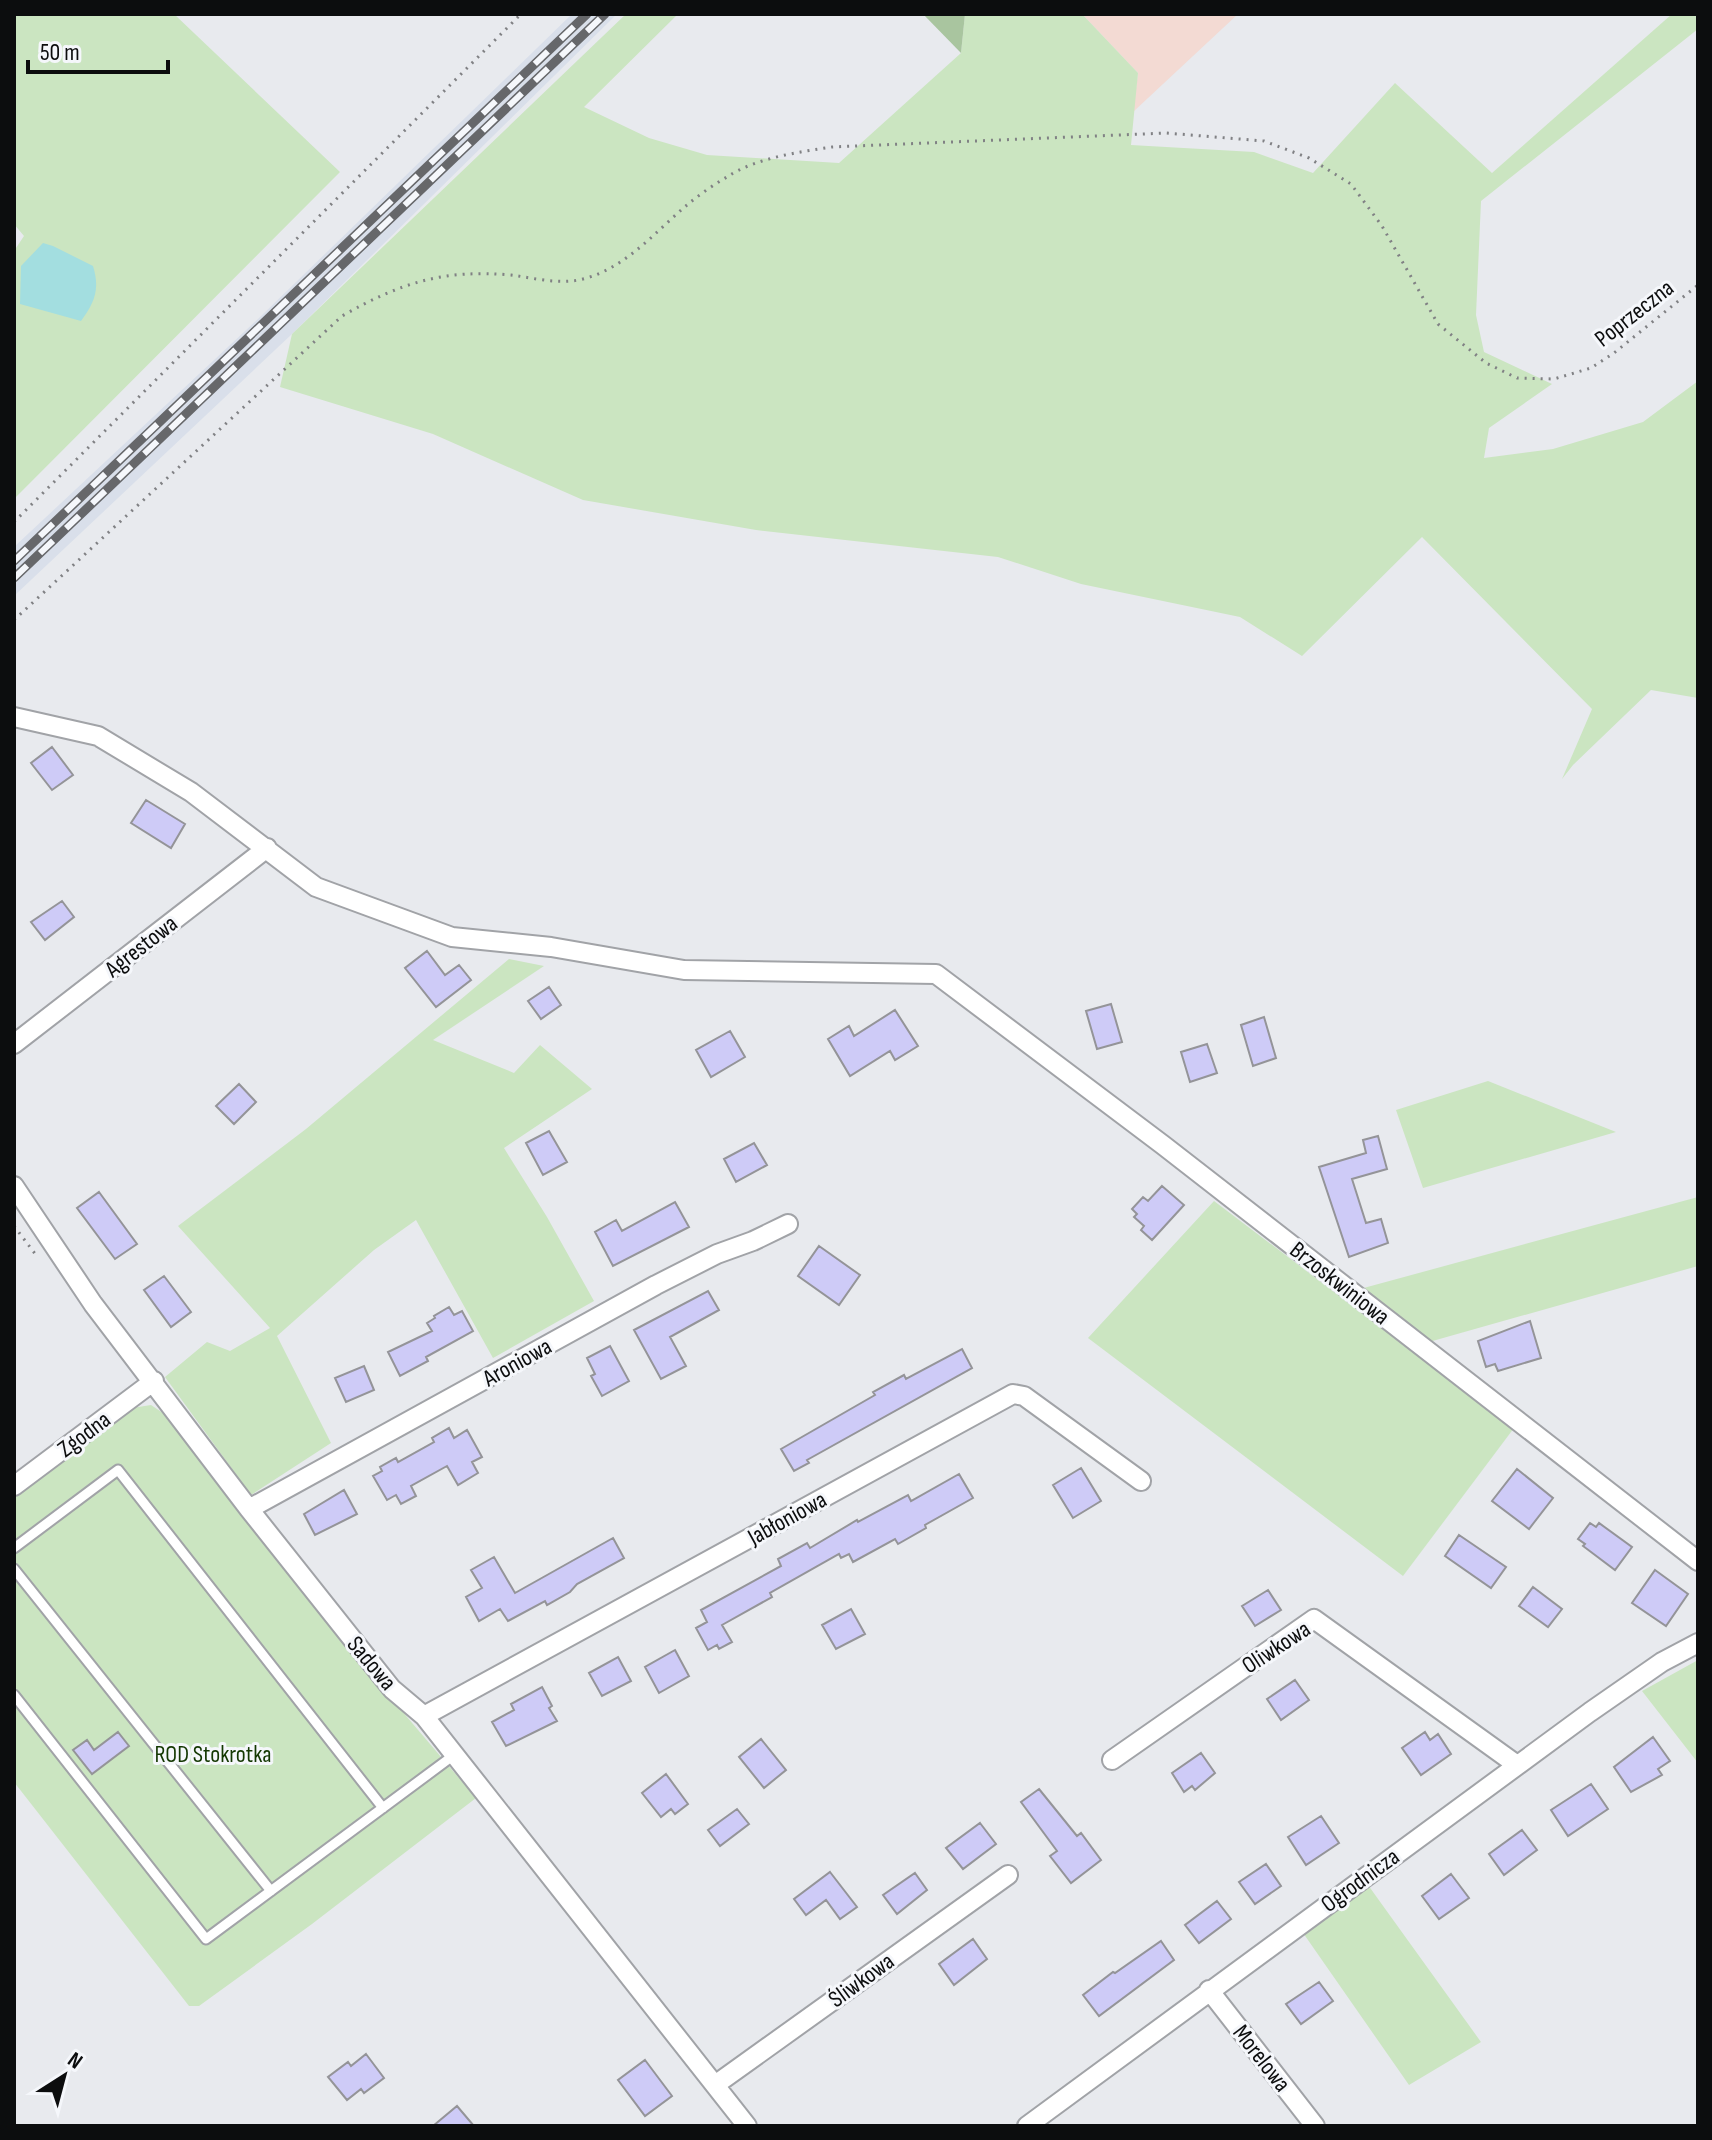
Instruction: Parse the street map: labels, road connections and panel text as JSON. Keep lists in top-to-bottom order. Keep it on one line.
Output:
{"streets":{"street":["Agrestowa","Brzoskwiniowa","Aroniowa","Zgodna","Jabłoniowa","Oliwkowa","Sadowa","Ogrodnicza","Śliwkowa","Morelowa"],"path":["Poprzeczna"]},"crossings":[["Agrestowa","Brzoskwiniowa"],["Aroniowa","Sadowa"],["Zgodna","Sadowa"],["Jabłoniowa","Sadowa"],["Oliwkowa","Ogrodnicza"],["Sadowa","Śliwkowa"],["Ogrodnicza","Morelowa"]],"parks":["ROD Stokrotka"],"scale_bar":"50 m","north":"top right"}
